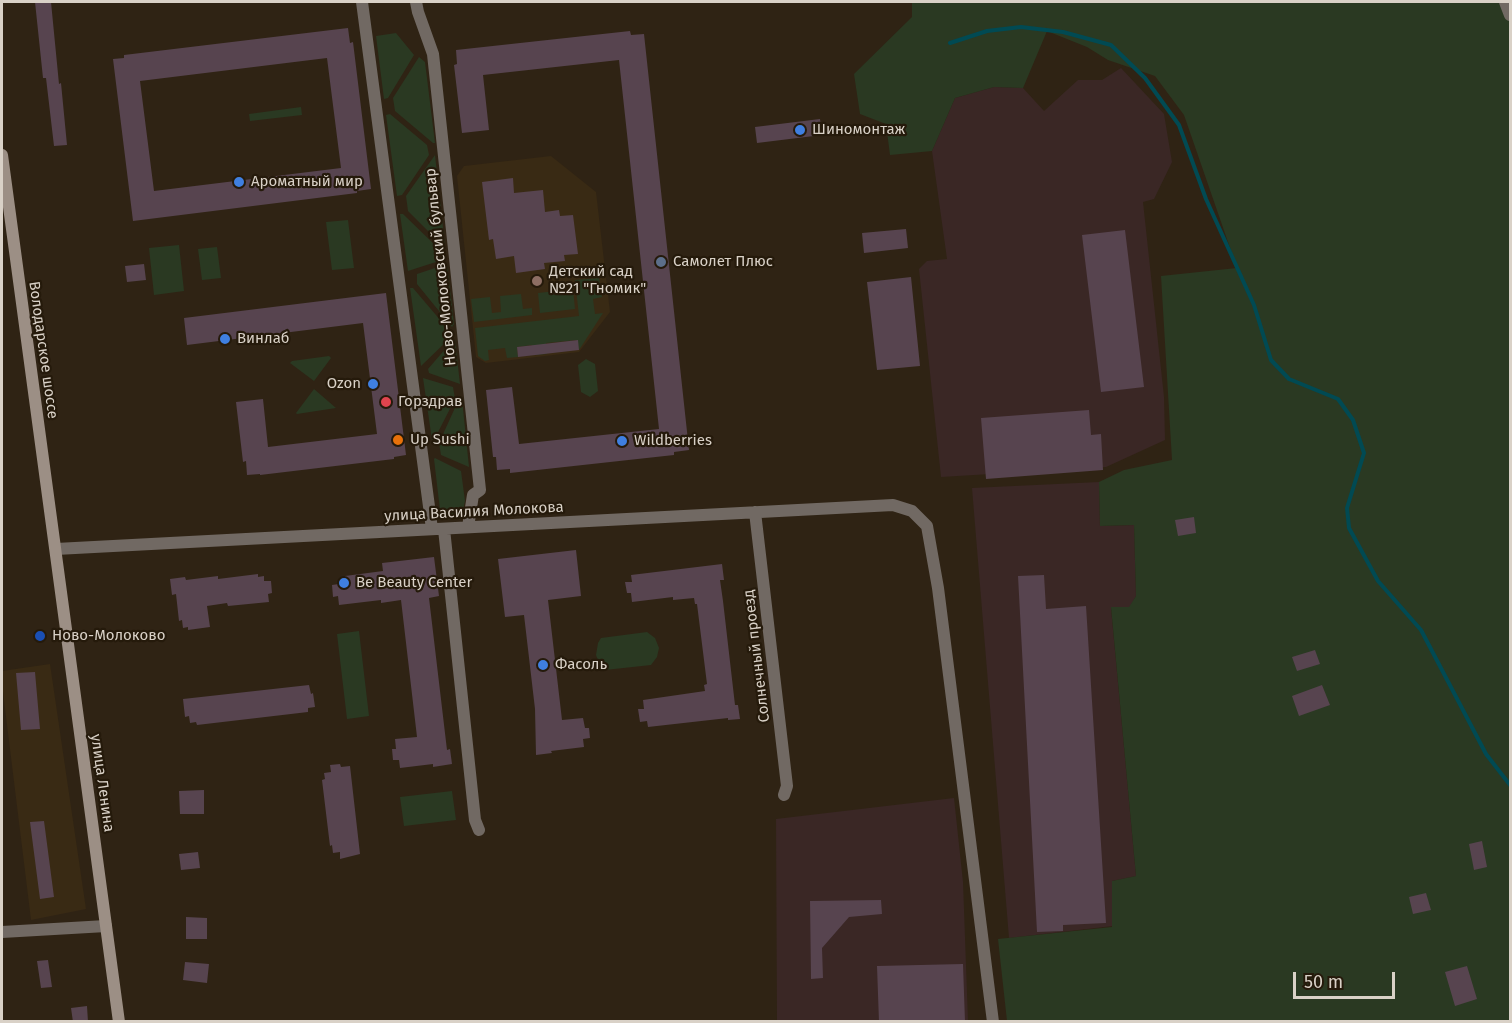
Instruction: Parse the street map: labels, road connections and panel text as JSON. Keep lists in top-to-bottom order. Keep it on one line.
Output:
{"streets":{"main road":["Володарское шоссе","улица Ленина"],"street":["Ново-Молоковский бульвар","улица Василия Молокова","Солнечный проезд"]},"crossings":[["Ново-Молоковский бульвар","улица Василия Молокова"],["Володарское шоссе","улица Василия Молокова"],["Володарское шоссе","улица Ленина"],["улица Василия Молокова","Солнечный проезд"],["улица Василия Молокова","улица Ленина"]],"places":["Шиномонтаж","Ароматный мир","Самолет Плюс","Детский сад №21 \"Гномик\"","Винлаб","Ozon","Горздрав","Up Sushi","Wildberries","Be Beauty Center","Ново-Молоково","Фасоль"],"scale_bar":"50 m"}
